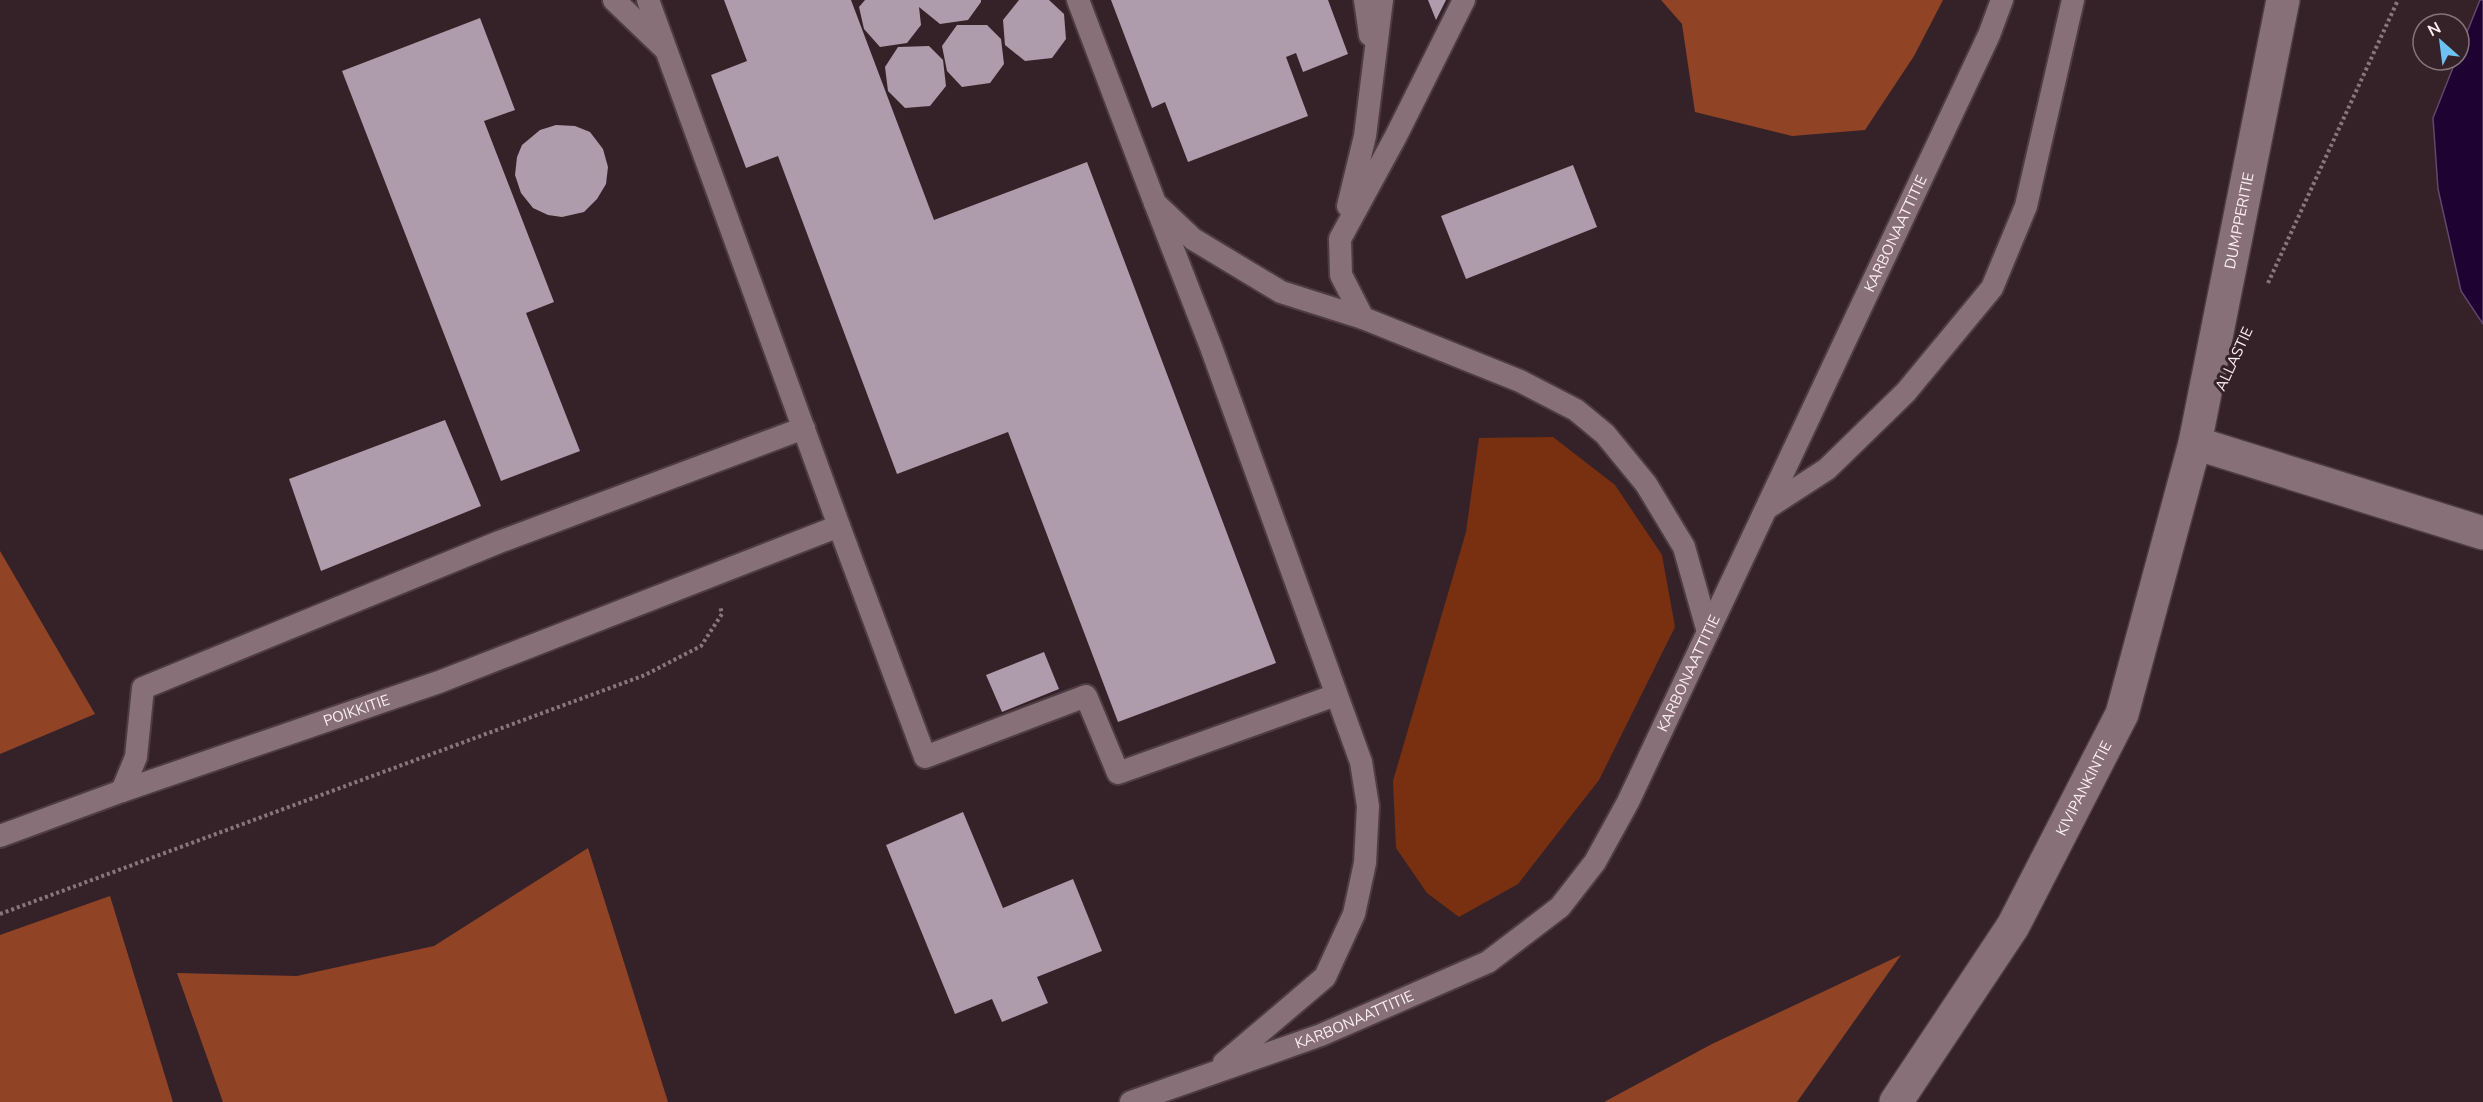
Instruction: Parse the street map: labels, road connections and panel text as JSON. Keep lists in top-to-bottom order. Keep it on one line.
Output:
{"streets":{"street":["DUMPPERITIE","KIVIPANKINTIE"],"lane":["KARBONAATTITIE","POIKKITIE"]},"crossings":[["DUMPPERITIE","KIVIPANKINTIE"]],"north":"top left"}
